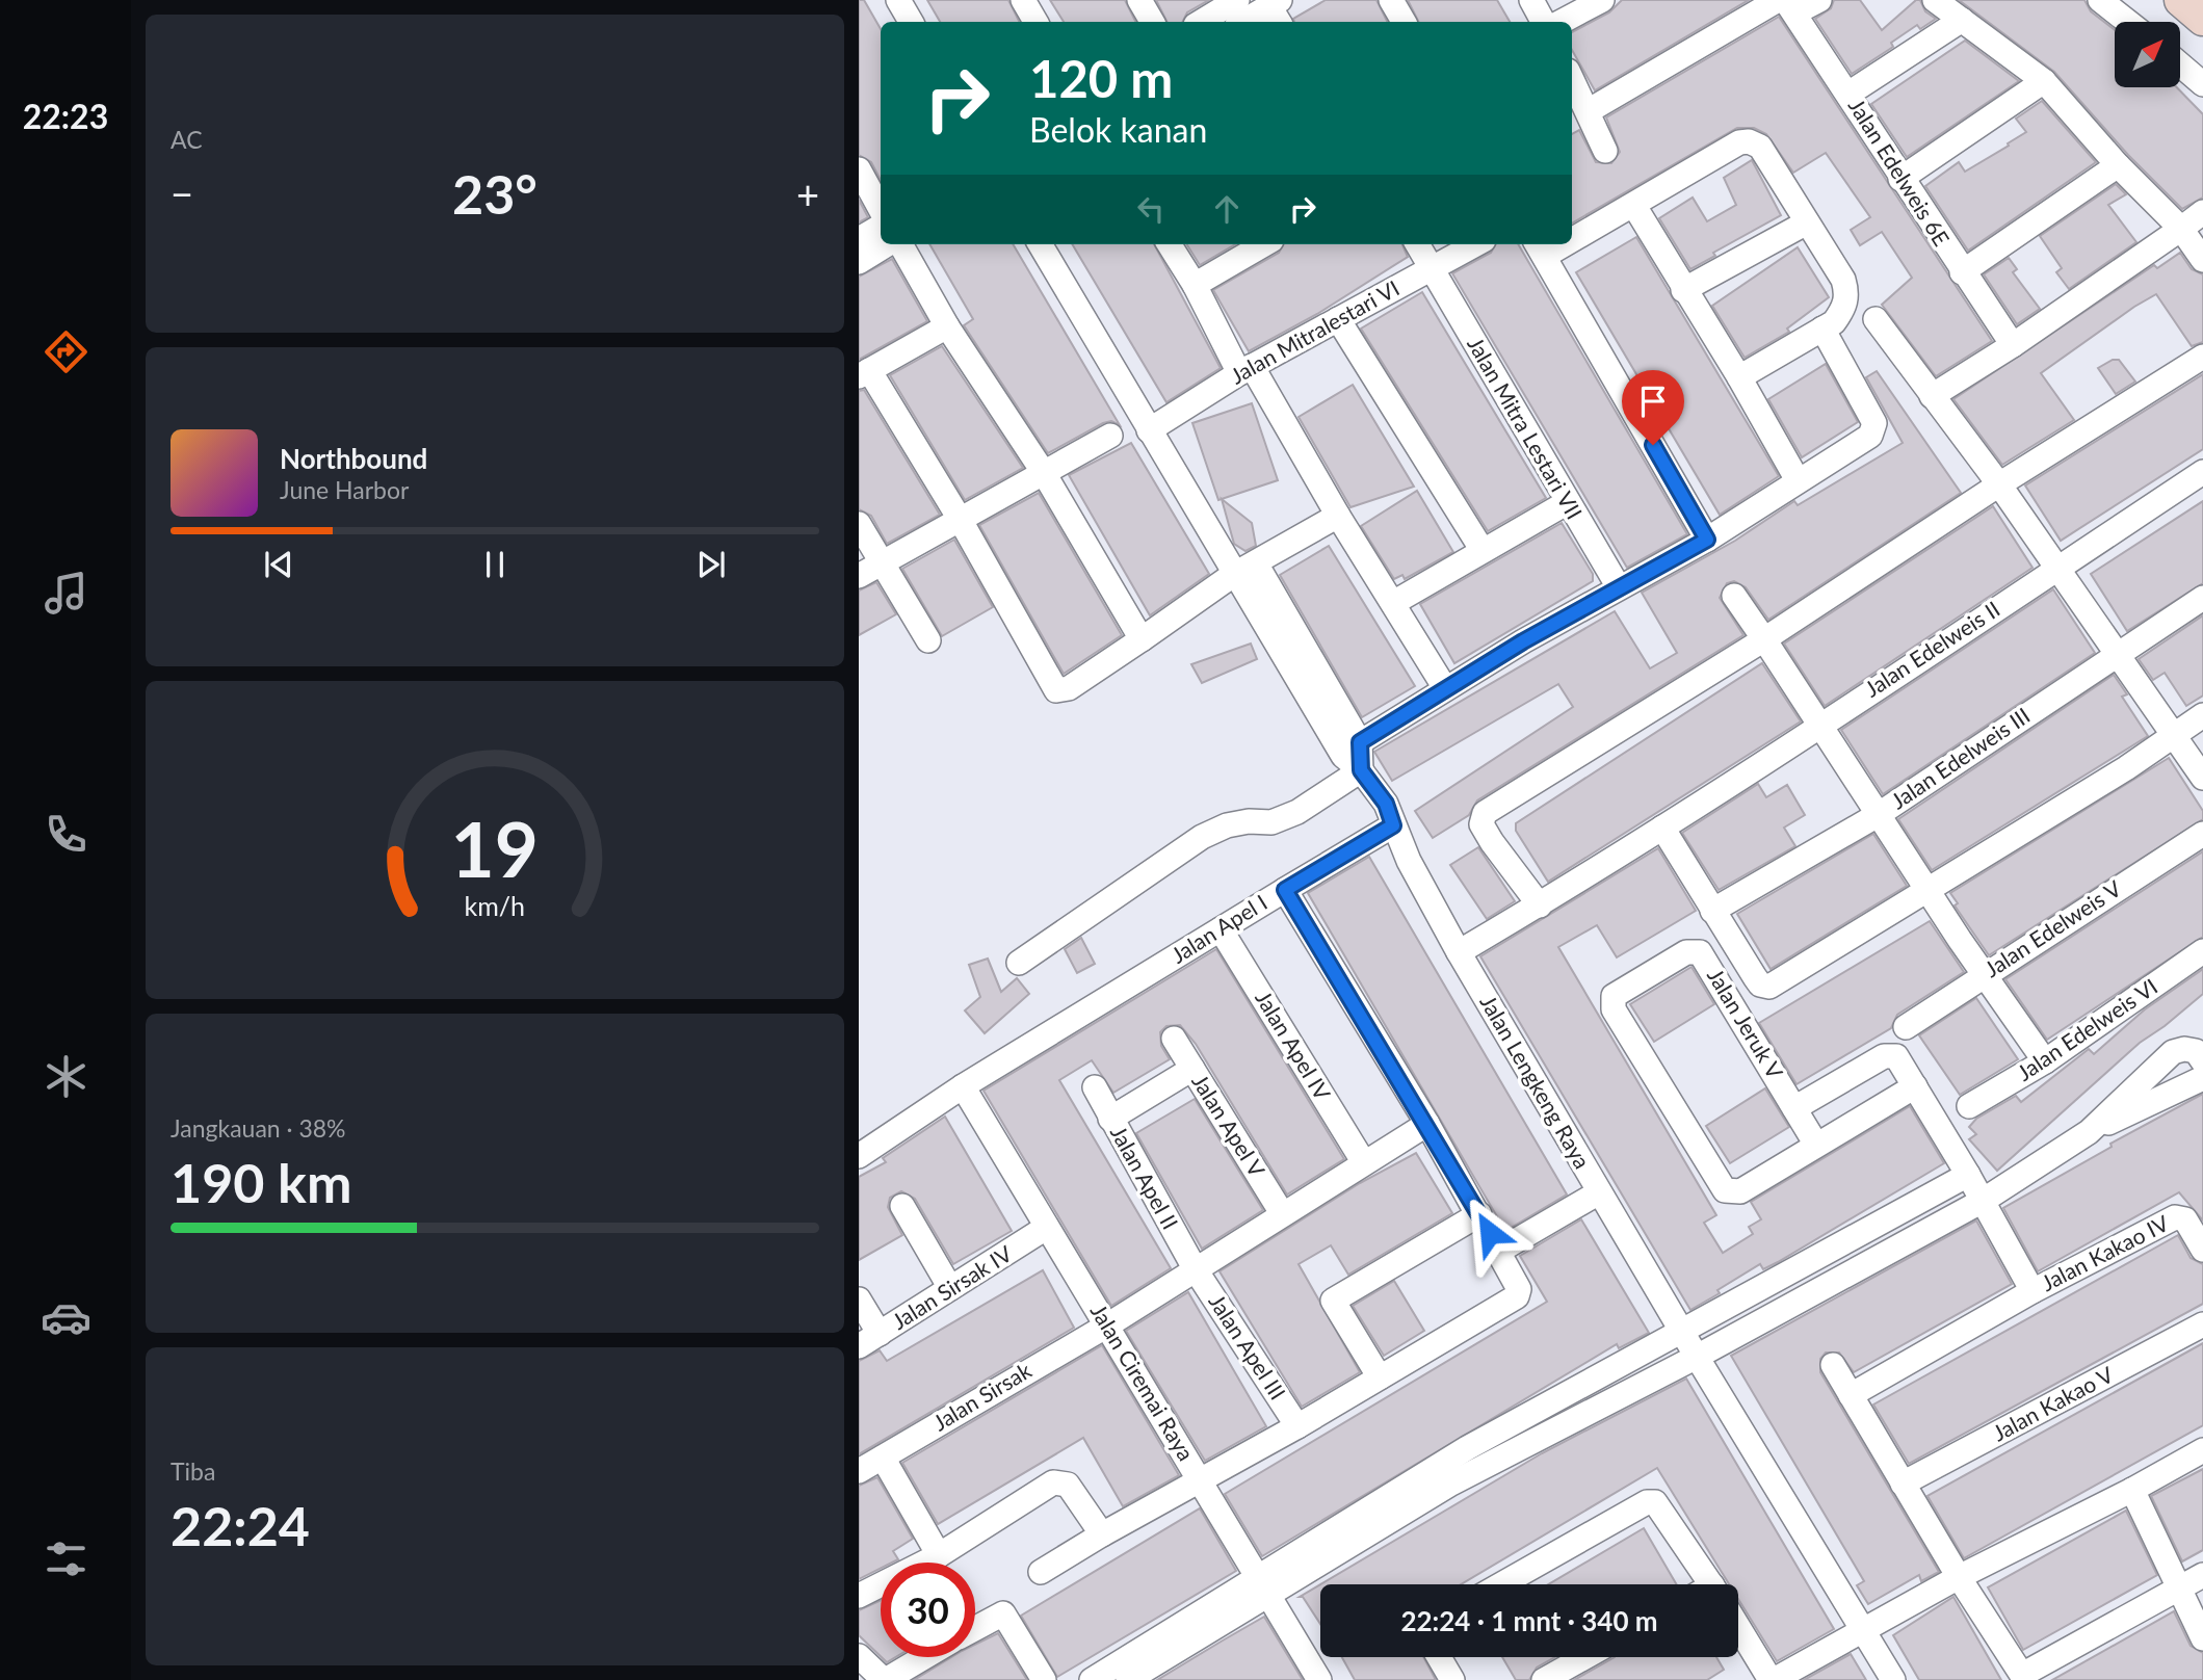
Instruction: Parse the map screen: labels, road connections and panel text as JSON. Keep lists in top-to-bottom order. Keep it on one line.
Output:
{"streets":{"street":["Jalan Edelweis 6E","Jalan Mitralestari VI","Jalan Mitra Lestari VII","Jalan Edelweis II","Jalan Edelweis III","Jalan Apel I","Jalan Edelweis V","Jalan Jeruk V","Jalan Edelweis VI","Jalan Apel IV","Jalan Lengkeng Raya","Jalan Apel V","Jalan Apel II","Jalan Kakao IV","Jalan Sirsak IV","Jalan Apel III","Jalan Ciremai Raya","Jalan Sirsak","Jalan Kakao V"]},"crossings":[["Jalan Mitralestari VI","Jalan Mitra Lestari VII"],["Jalan Edelweis II","Jalan Lengkeng Raya"],["Jalan Apel I","Jalan Apel IV"],["Jalan Apel I","Jalan Apel III"],["Jalan Apel I","Jalan Ciremai Raya"],["Jalan Apel I","Jalan Sirsak"],["Jalan Apel IV","Jalan Sirsak"],["Jalan Apel V","Jalan Sirsak"],["Jalan Apel II","Jalan Apel III"],["Jalan Apel II","Jalan Sirsak"],["Jalan Sirsak IV","Jalan Ciremai Raya"],["Jalan Apel III","Jalan Sirsak"],["Jalan Ciremai Raya","Jalan Sirsak"]],"north":"top right","page":{"tabs":"22:23","tile":["AC",["Jangkauan · 38%","190 km"],["Tiba","22:24"]],"turn":["120 m","Belok kanan"],"heat":["−","23°","+"],"song":["Northbound","June Harbor"],"limit":"30","trip":"22:24 · 1 mnt · 340 m","gauge":["19","km/h"]}}
